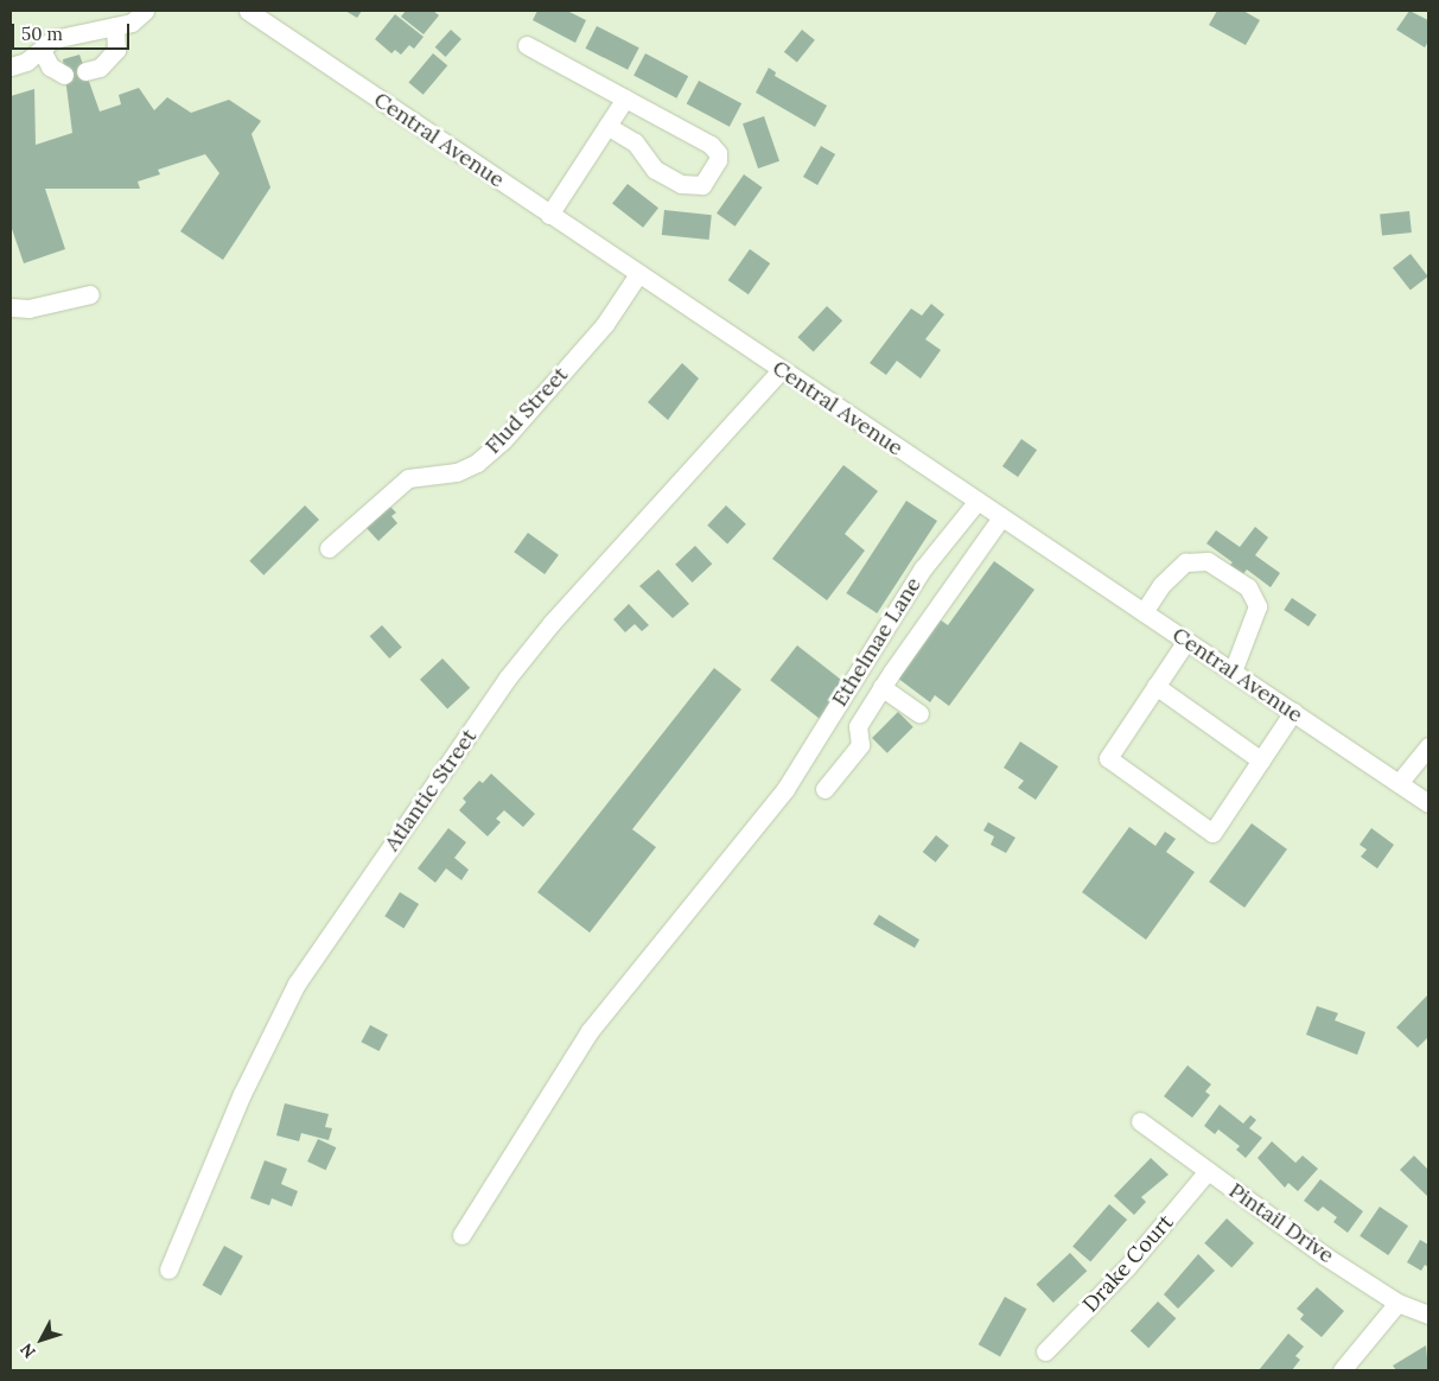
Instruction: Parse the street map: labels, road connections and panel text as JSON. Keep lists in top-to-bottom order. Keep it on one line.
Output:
{"streets":{"street":["Central Avenue","Flud Street","Ethelmae Lane","Atlantic Street","Pintail Drive","Drake Court"]},"crossings":[["Central Avenue","Flud Street"],["Central Avenue","Ethelmae Lane"],["Central Avenue","Atlantic Street"],["Pintail Drive","Drake Court"]],"scale_bar":"50 m","north":"bottom left"}
